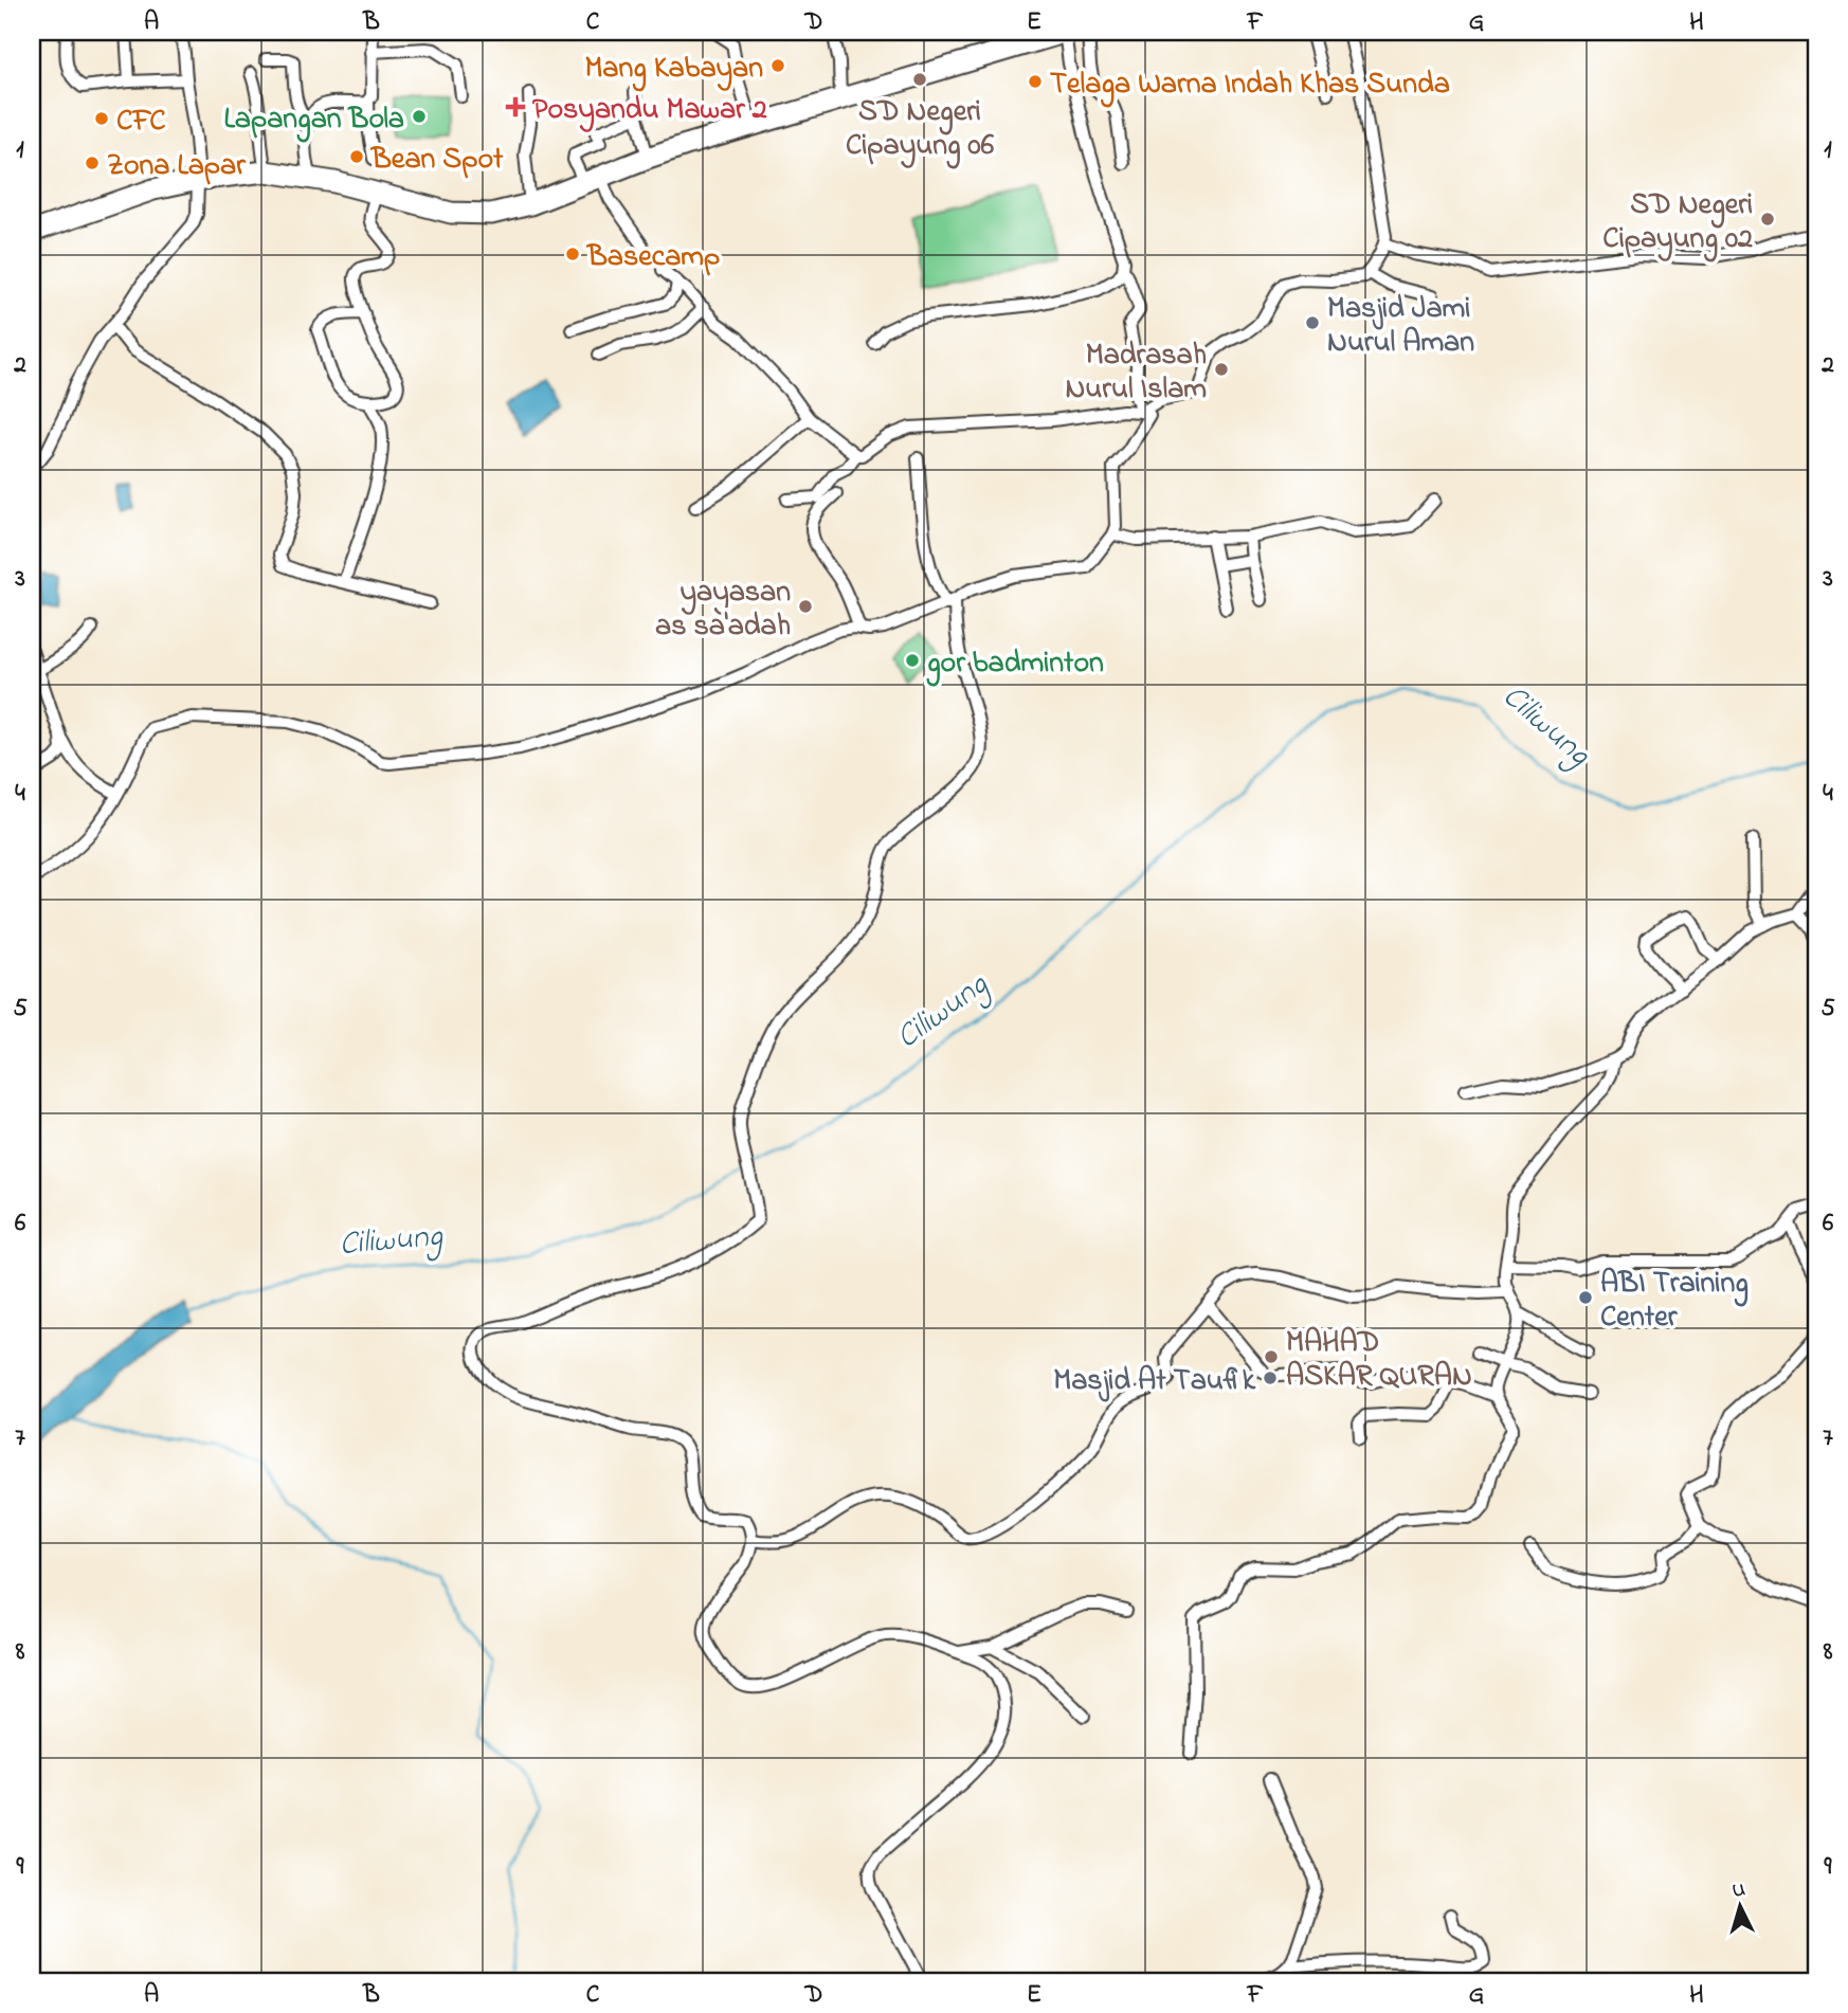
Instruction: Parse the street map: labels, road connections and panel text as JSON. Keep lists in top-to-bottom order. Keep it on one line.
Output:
{"water":["Ciliwung"],"places":{"other":["Mang Kabayan","SD Negeri Cipayung 06","Telaga Warna Indah Khas Sunda","Lapangan Bola","CFC","Bean Spot","Zona Lapar","SD Negeri Cipayung 02","Basecamp","Masjid Jami Nurul Aman","Madrasah Nurul Islam","yayasan as sa'adah","gor badminton","ABI Training Center","MAHAD ASKAR QURAN","Masjid At Taufik"],"health":["Posyandu Mawar 2"]},"north":"top","grid":{"columns":["A","B","C","D","E","F","G","H"],"rows":["1","2","3","4","5","6","7","8","9"]}}
